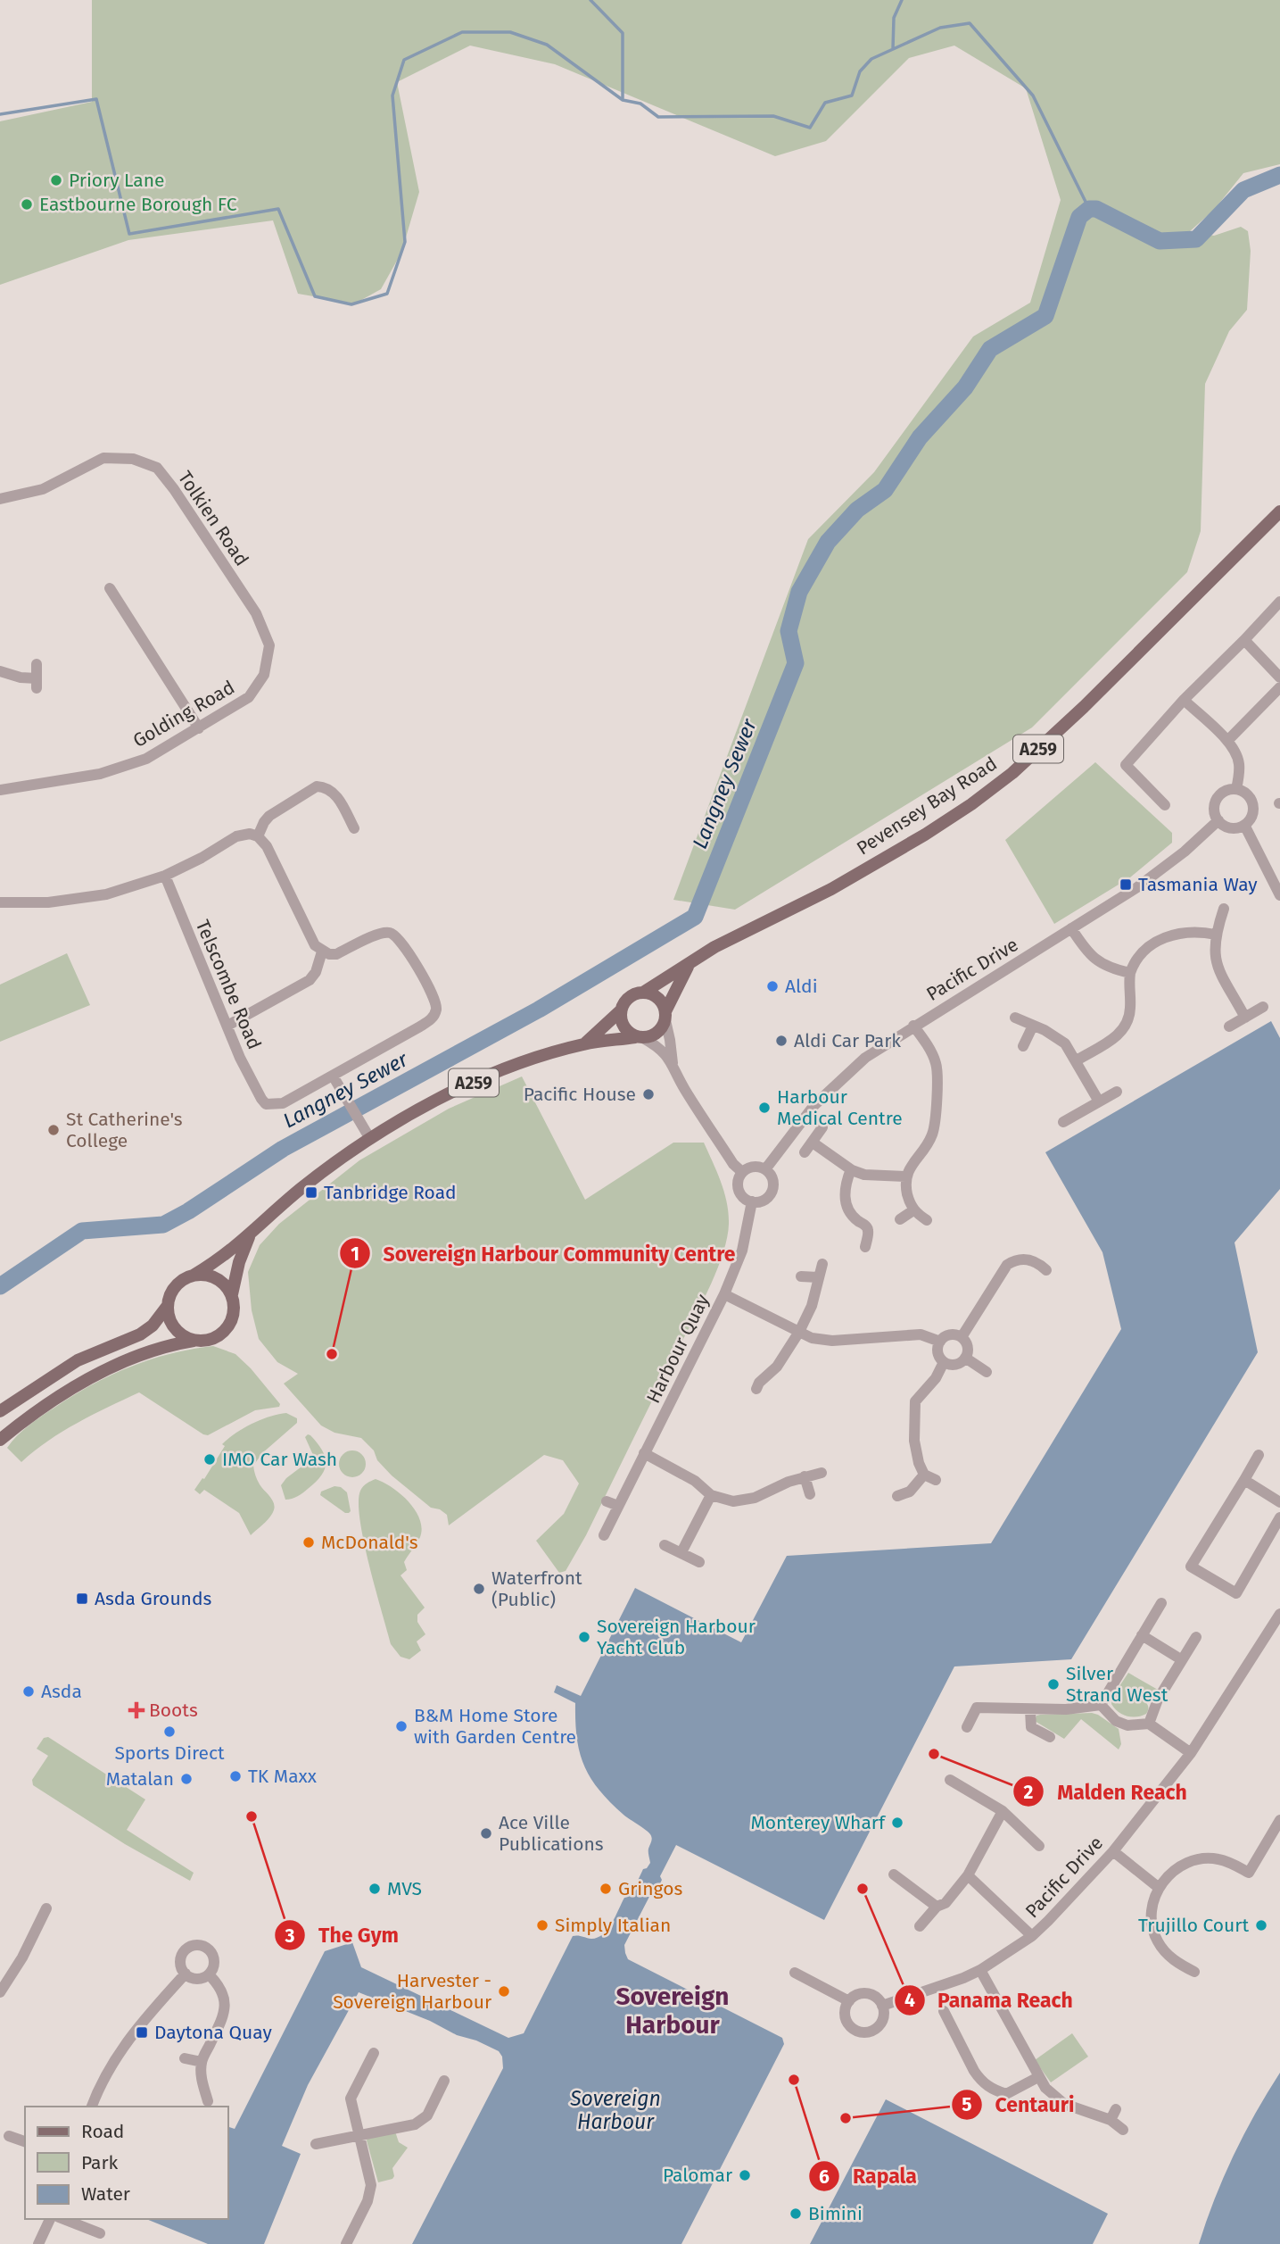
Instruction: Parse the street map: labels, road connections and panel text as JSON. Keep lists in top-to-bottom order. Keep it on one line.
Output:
{"streets":{"main road":["A259","Pevensey Bay Road"],"street":["Tolkien Road","Golding Road","Pacific Drive","Telscombe Road","Harbour Quay"]},"crossings":[["Tolkien Road","Golding Road"],["A259","Pevensey Bay Road"],["Pacific Drive","Harbour Quay"]],"districts":["Sovereign Harbour"],"water":["Langney Sewer","Sovereign Harbour"],"places":{"other":["Priory Lane","Eastbourne Borough FC","Aldi","Aldi Car Park","Pacific House","Harbour Medical Centre","St Catherine's College","Sovereign Harbour Community Centre","IMO Car Wash","McDonald's","Waterfront (Public)","Sovereign Harbour Yacht Club","Silver Strand West","Asda","B&M Home Store with Garden Centre","Sports Direct","Malden Reach","TK Maxx","Matalan","The Gym","Monterey Wharf","Ace Ville Publications","MVS","Gringos","Panama Reach","Simply Italian","Trujillo Court","Harvester - Sovereign Harbour","Rapala","Centauri","Palomar","Bimini"],"transit":["Tasmania Way","Tanbridge Road","Asda Grounds","Daytona Quay"],"health":["Boots"]},"legend":["Road","Park","Water"]}
